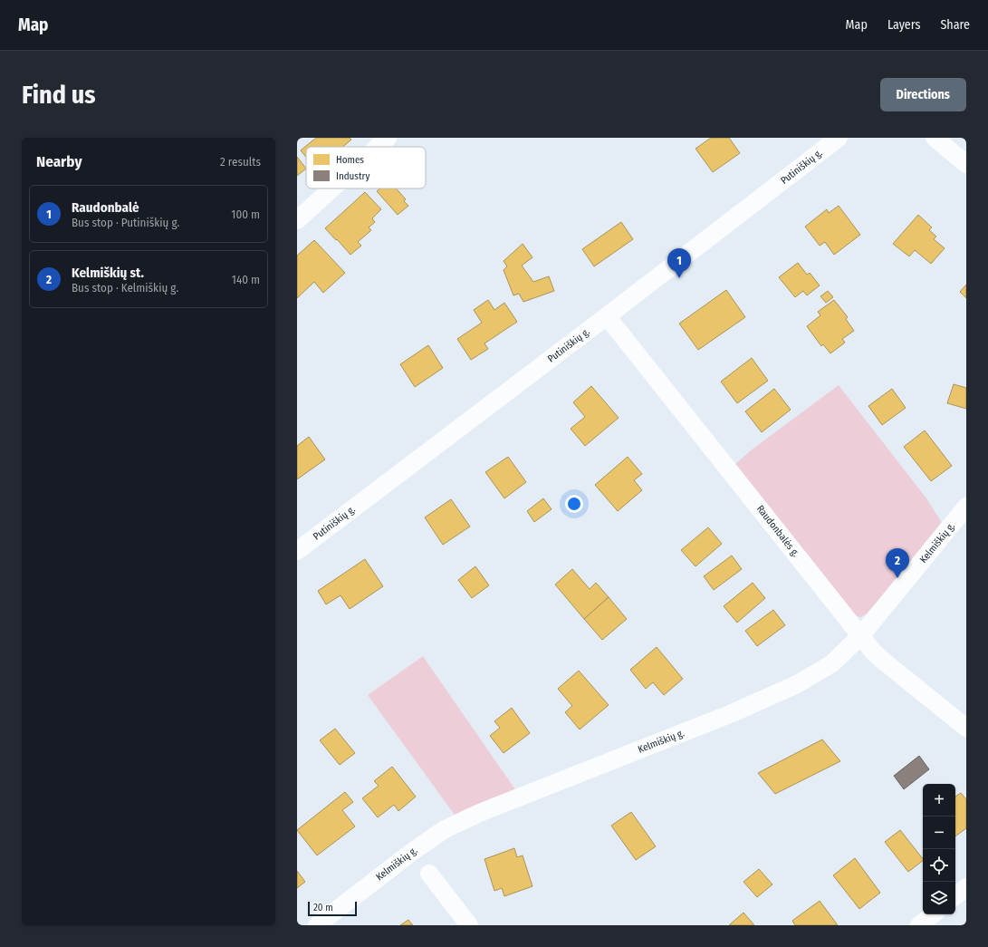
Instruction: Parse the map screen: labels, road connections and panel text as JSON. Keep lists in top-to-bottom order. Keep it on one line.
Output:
{"streets":{"street":["Putiniškių g.","Raudonbalės g.","Kelmiškių g."]},"crossings":[["Putiniškių g.","Raudonbalės g."],["Raudonbalės g.","Kelmiškių g."]],"legend":["Homes","Industry"],"scale_bar":"20 m","page":{"header":"Map","nav":["Map","Layers","Share"],"buttons":"Directions","title":"Find us","heading":["Nearby","2 results"],"list":[{"mark":"1","name":"Raudonbalė","note":"Bus stop · Putiniškių g.","value":"100 m"},{"mark":"2","name":"Kelmiškių st.","note":"Bus stop · Kelmiškių g.","value":"140 m"}],"pins":["1","2"],"map_buttons":["+","−"],"scale":"20 m"}}
